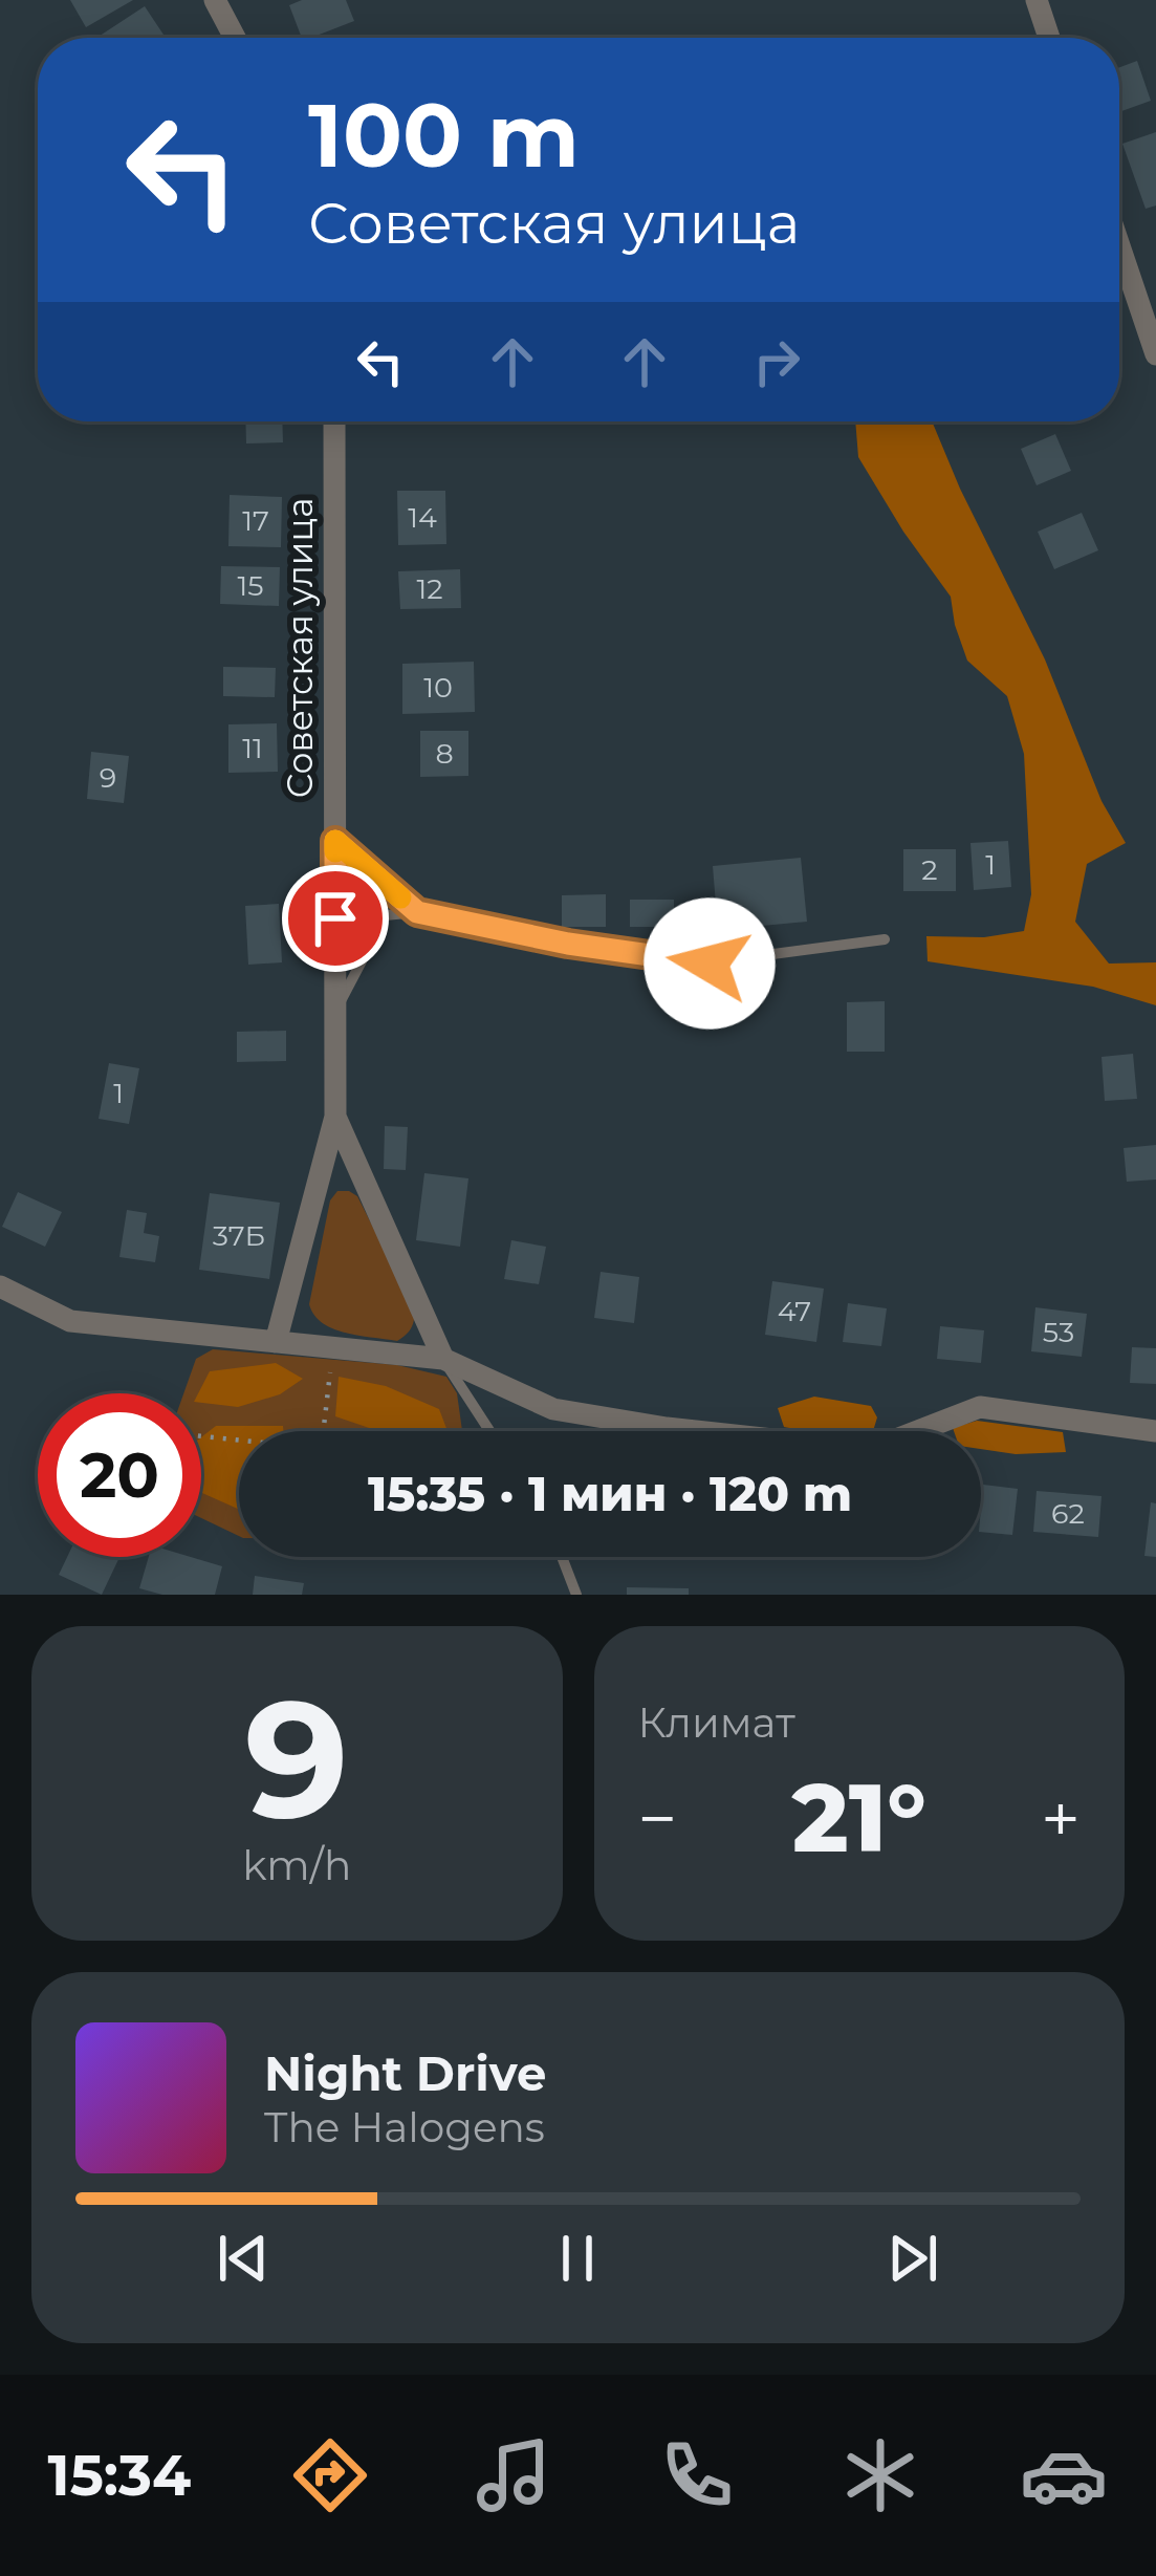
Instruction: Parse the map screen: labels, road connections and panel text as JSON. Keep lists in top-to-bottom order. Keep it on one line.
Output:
{"streets":{"street":["Советская улица"]},"house_numbers":["14","17","15","12","10","11","8","9","1","2","1","37Б","47","53","62"],"page":{"turn":["100 m","Советская улица"],"limit":"20","trip":"15:35 · 1 мин · 120 m","tile":[["9","km/h"],"Климат"],"heat":["−","21°","+"],"song":["Night Drive","The Halogens"],"tabs":"15:34"}}
